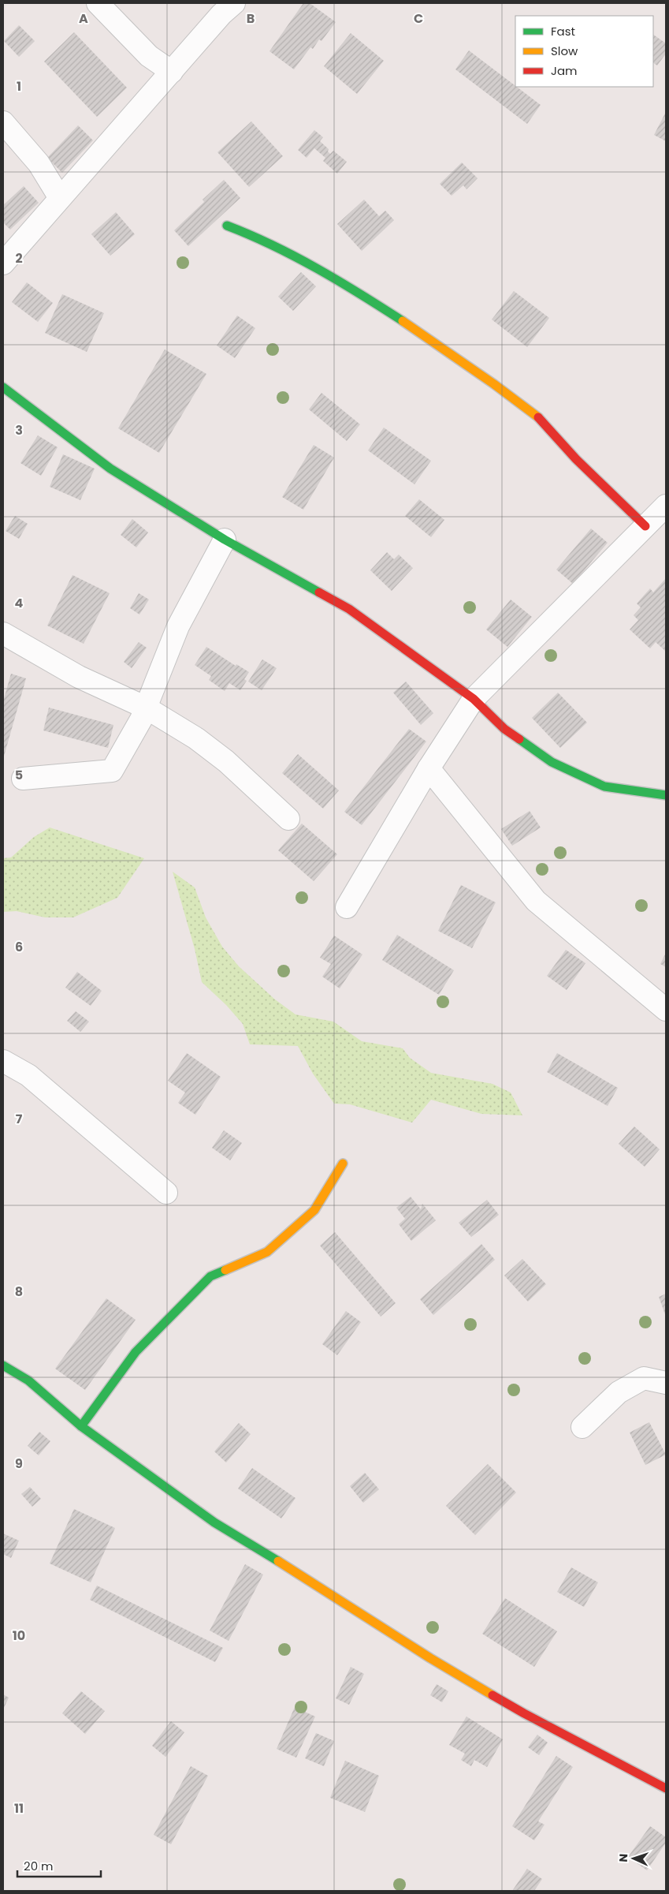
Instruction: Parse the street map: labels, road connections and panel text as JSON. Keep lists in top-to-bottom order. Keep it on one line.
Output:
{"legend":["Fast","Slow","Jam"],"scale_bar":"20 m","north":"left","grid":{"columns":["A","B","C"],"rows":["1","2","3","4","5","6","7","8","9","10","11"]}}
